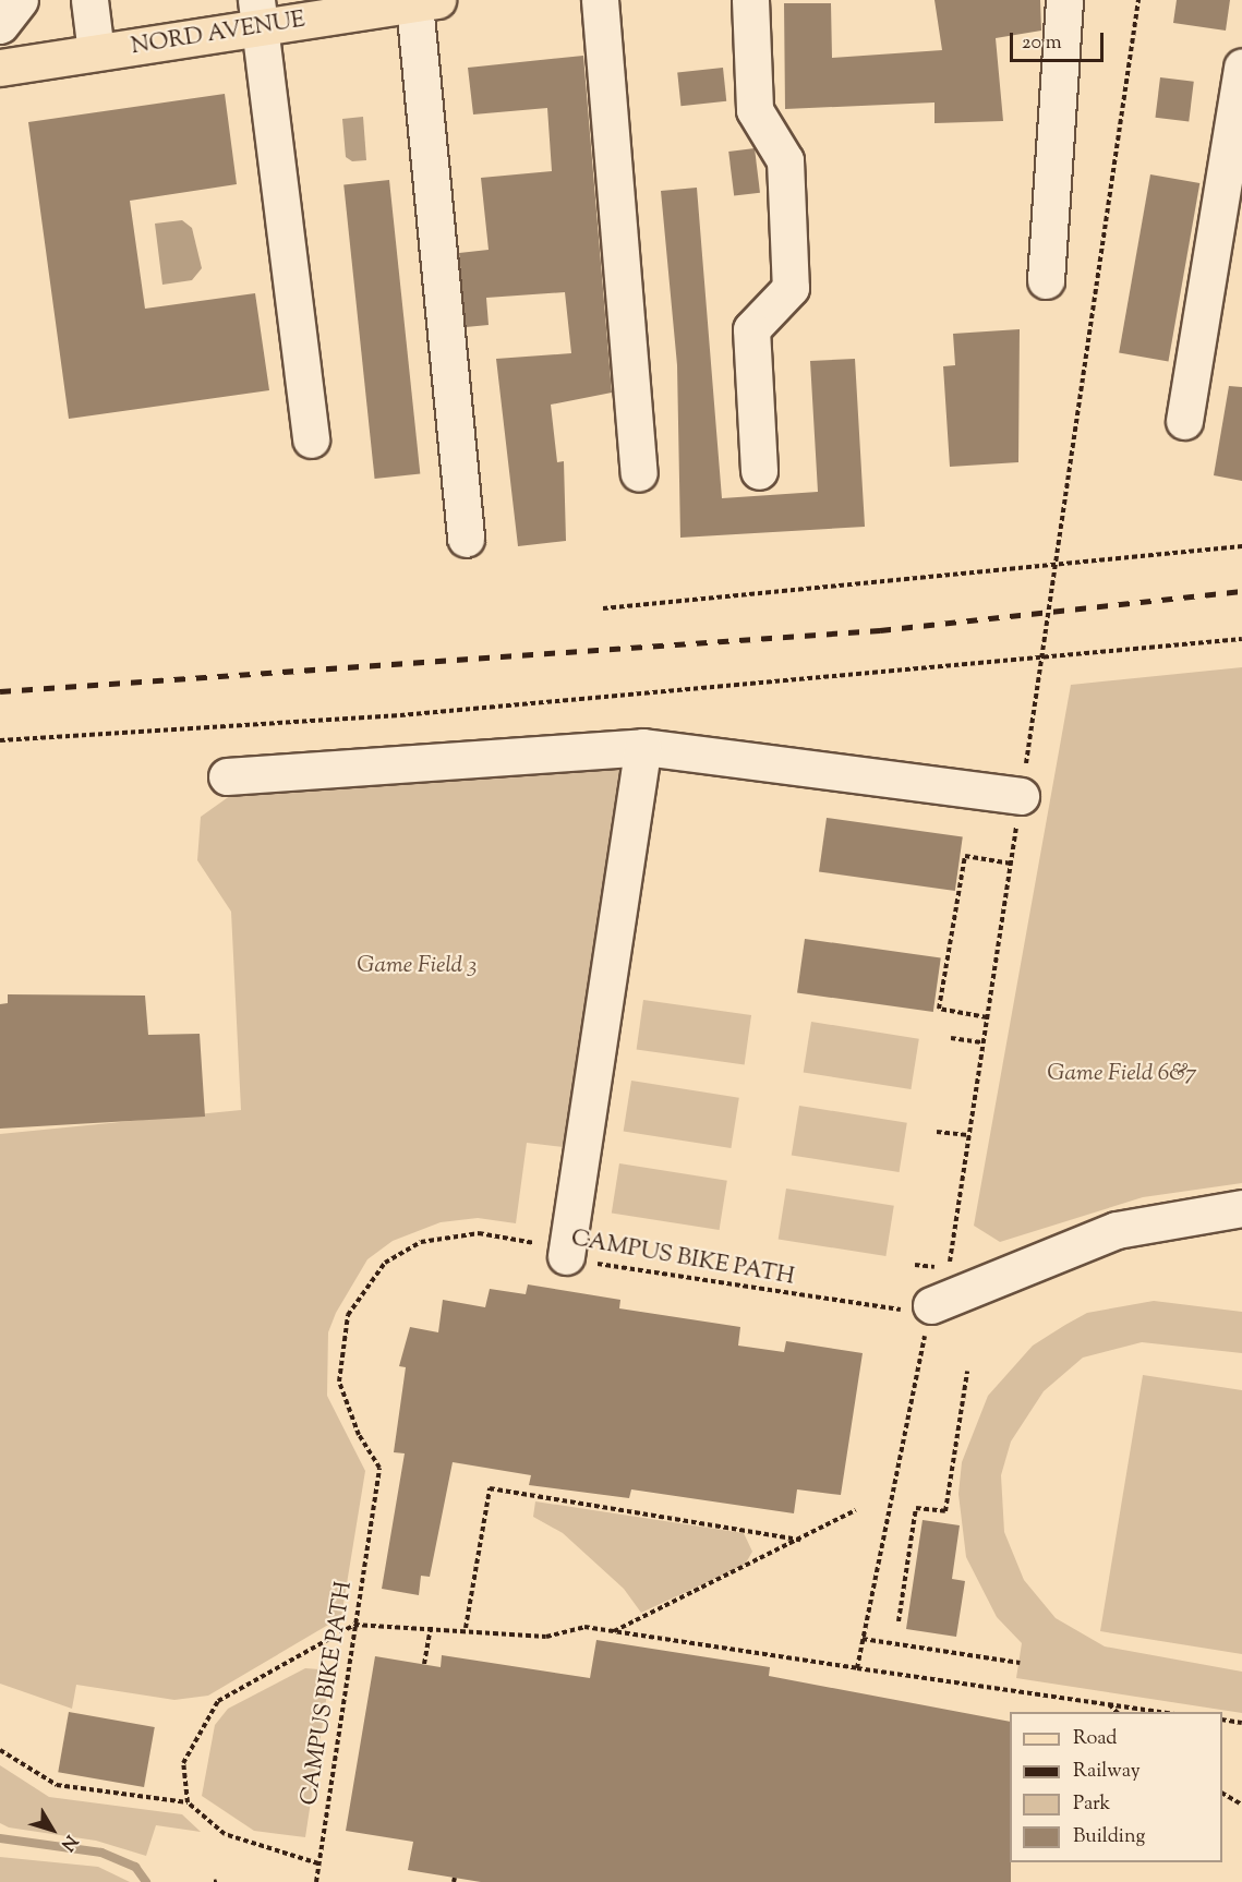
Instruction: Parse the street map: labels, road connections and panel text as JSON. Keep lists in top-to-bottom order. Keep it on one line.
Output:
{"streets":{"main road":["NORD AVENUE"],"path":["CAMPUS BIKE PATH"]},"parks":["Game Field 3","Game Field 6&7"],"legend":["Road","Railway","Park","Building"],"scale_bar":"20 m","north":"bottom right"}
